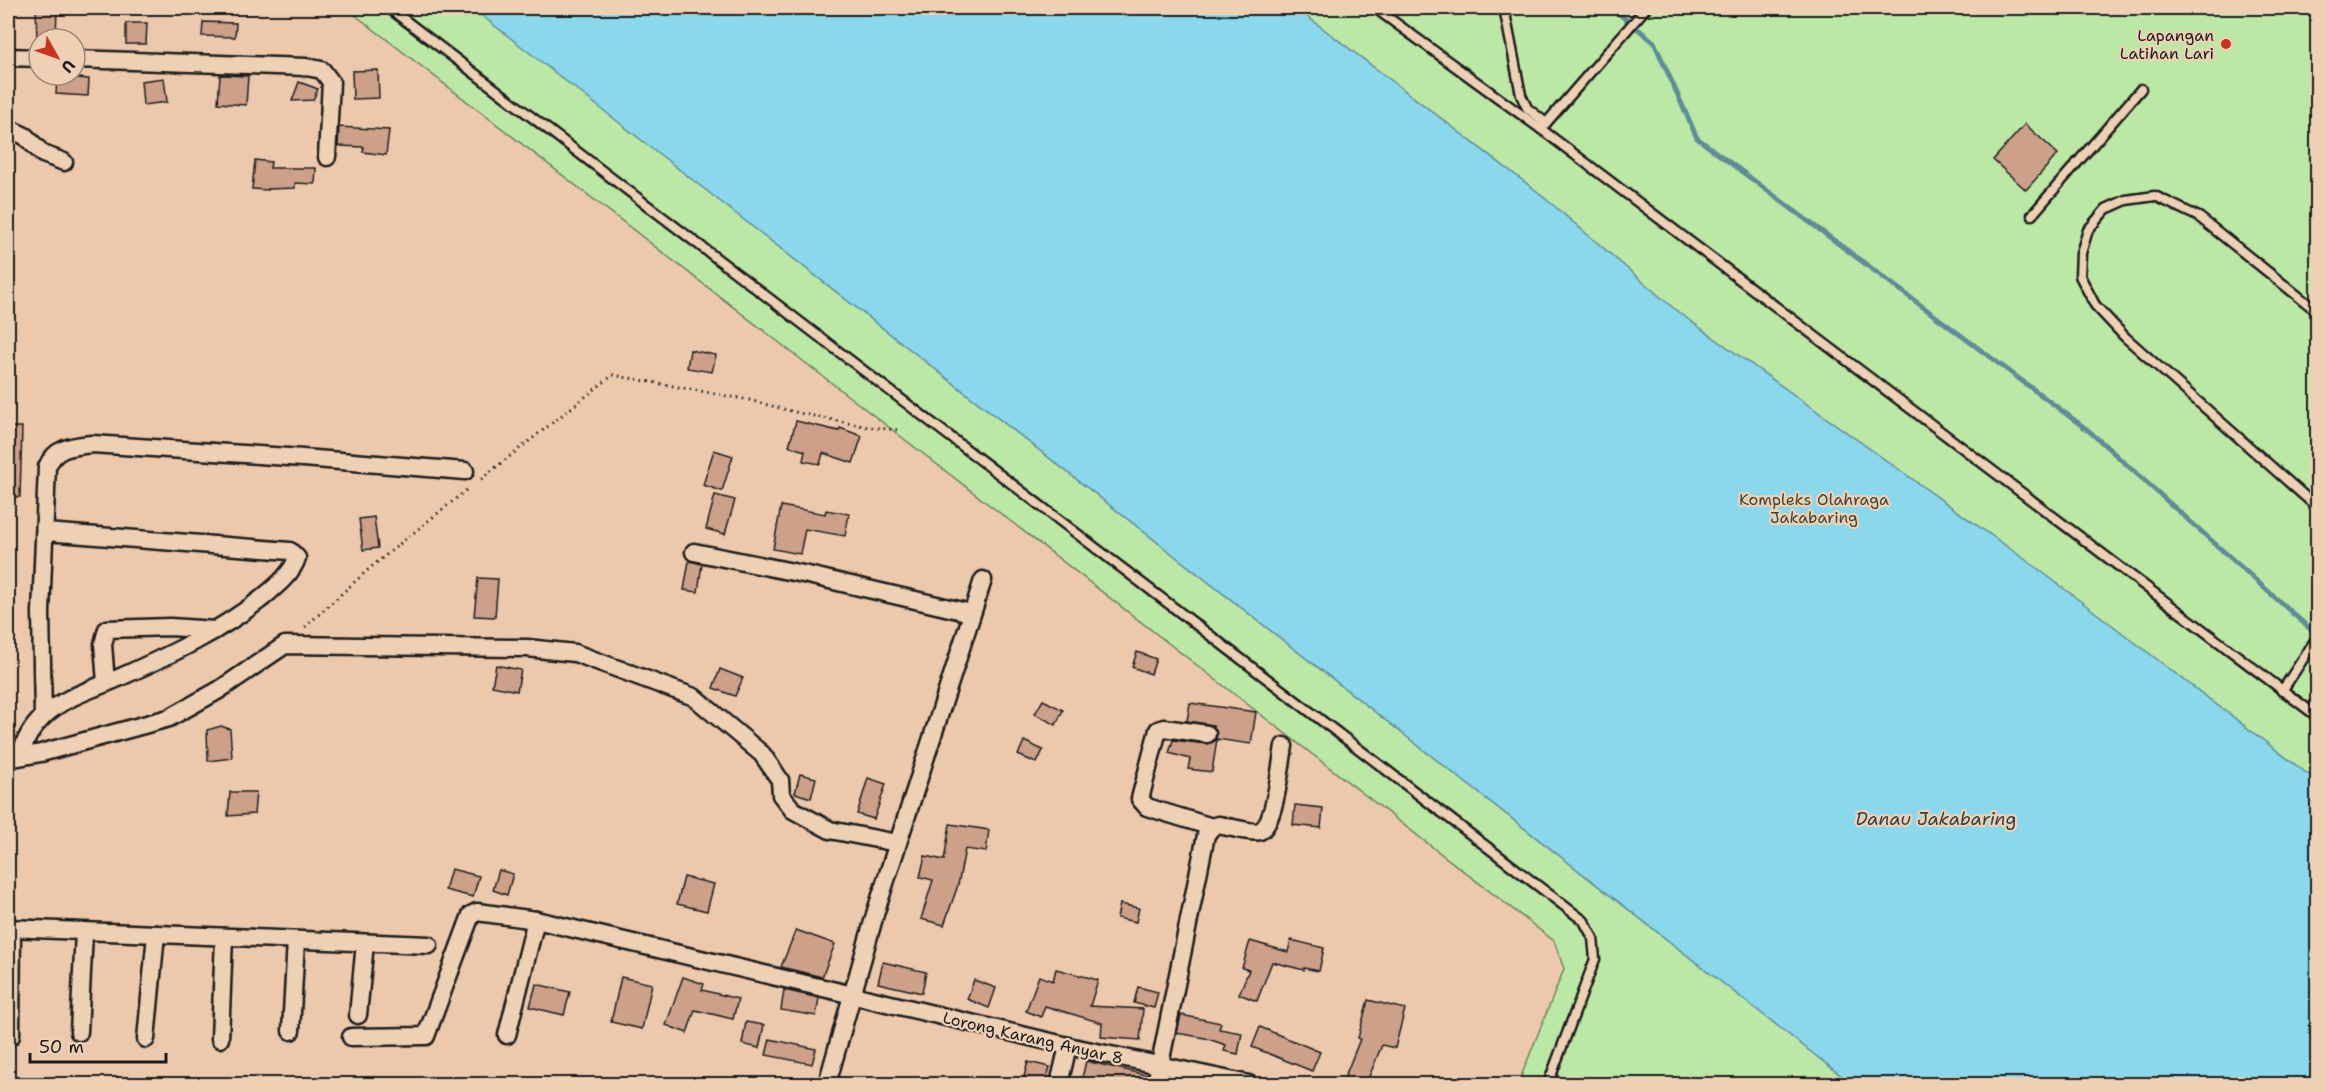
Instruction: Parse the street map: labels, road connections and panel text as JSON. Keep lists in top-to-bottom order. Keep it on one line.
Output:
{"streets":{"street":["Lorong Karang Anyar 8"]},"water":["Danau Jakabaring"],"parks":["Kompleks Olahraga Jakabaring"],"places":["Lapangan Latihan Lari"],"scale_bar":"50 m","north":"bottom right"}
